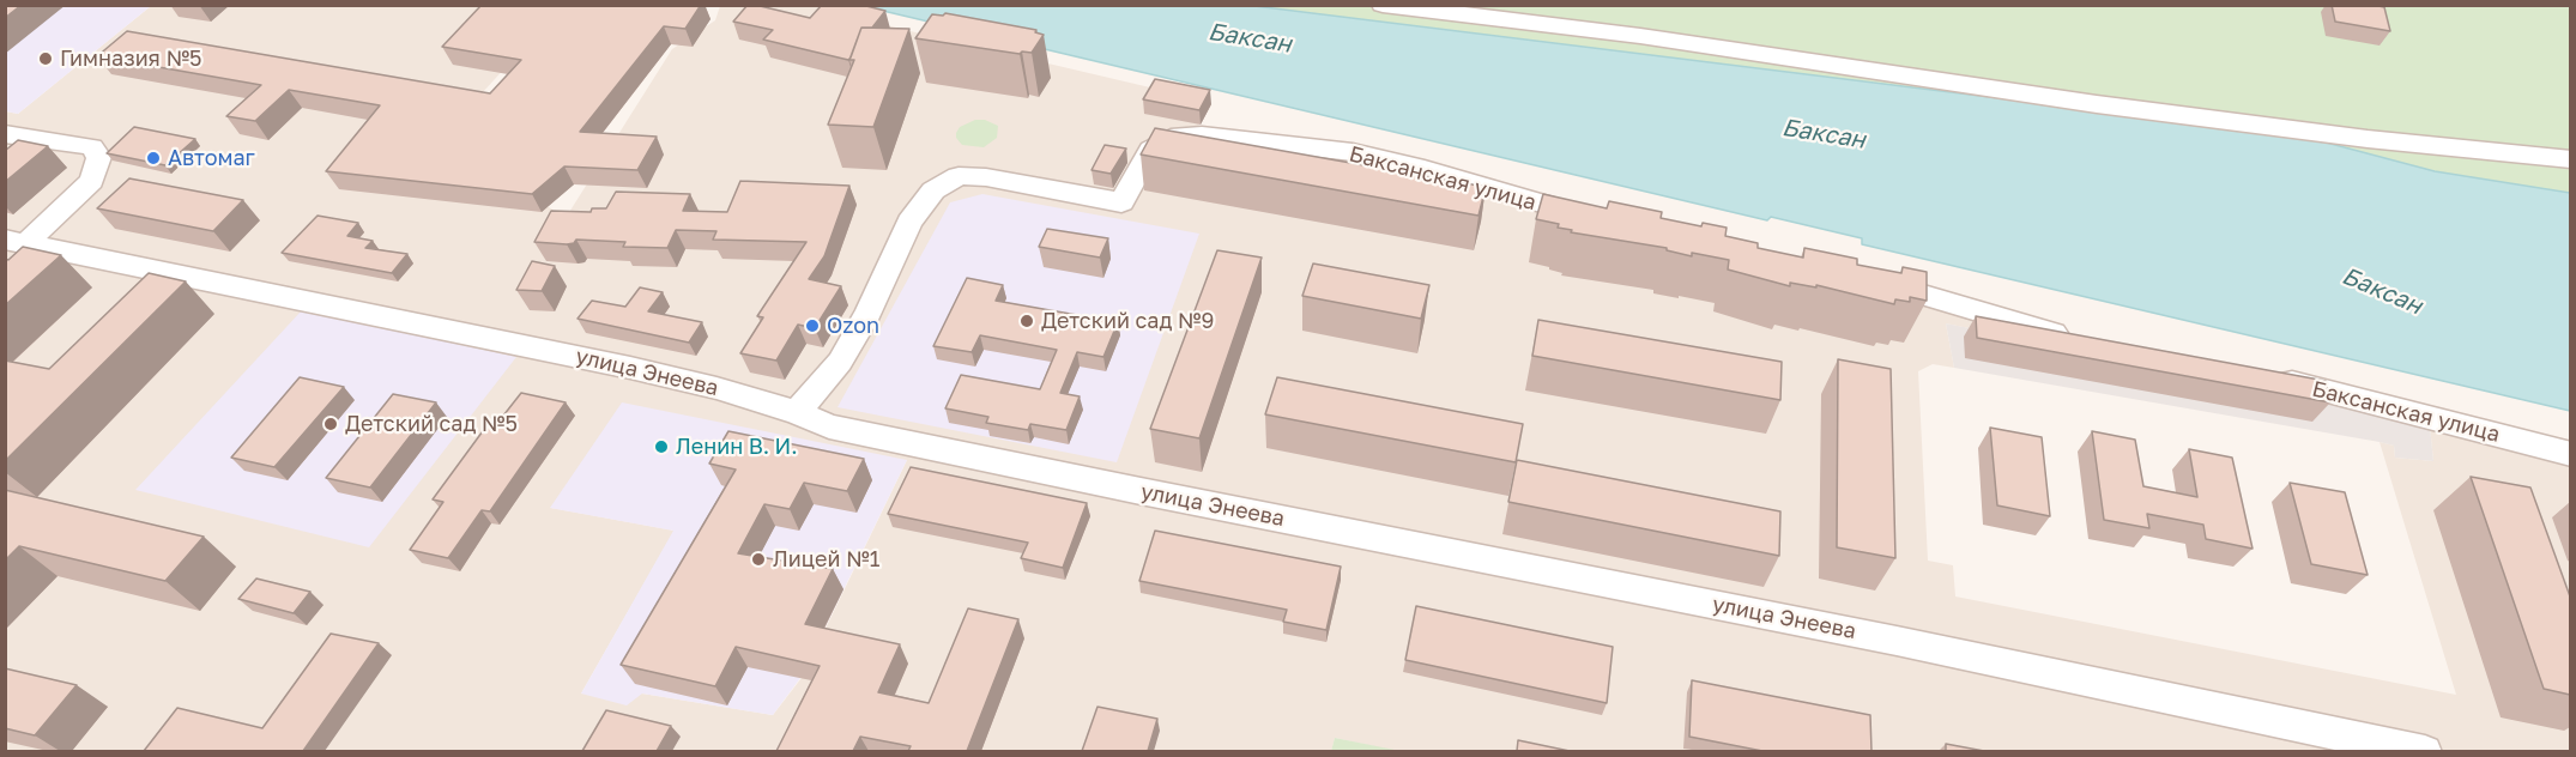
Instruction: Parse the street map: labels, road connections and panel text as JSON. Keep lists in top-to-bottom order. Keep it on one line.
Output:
{"streets":{"street":["Баксанская улица","улица Энеева"]},"crossings":[["Баксанская улица","улица Энеева"]],"water":["Баксан"],"places":["Гимназия №5","Автомаг","Детский сад №9","Ozon","Детский сад №5","Ленин В. И.","Лицей №1"]}
